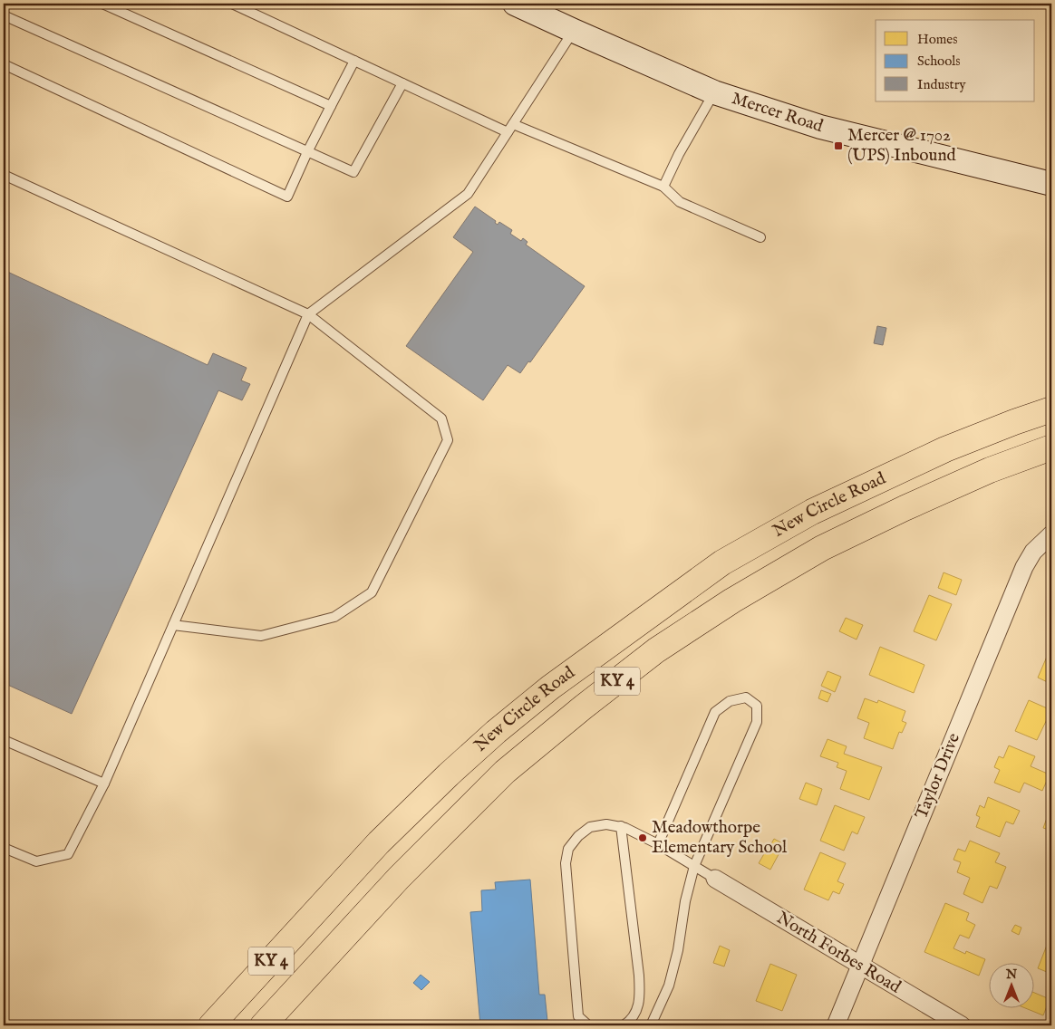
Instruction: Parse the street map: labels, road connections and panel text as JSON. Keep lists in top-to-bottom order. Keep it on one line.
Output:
{"streets":{"highway":["New Circle Road","KY 4"],"street":["Mercer Road","Taylor Drive","North Forbes Road"]},"crossings":[["Taylor Drive","North Forbes Road"]],"places":{"transit":["Mercer @ 1702 (UPS) Inbound"],"other":["Meadowthorpe Elementary School"]},"legend":["Homes","Schools","Industry"],"north":"top"}
